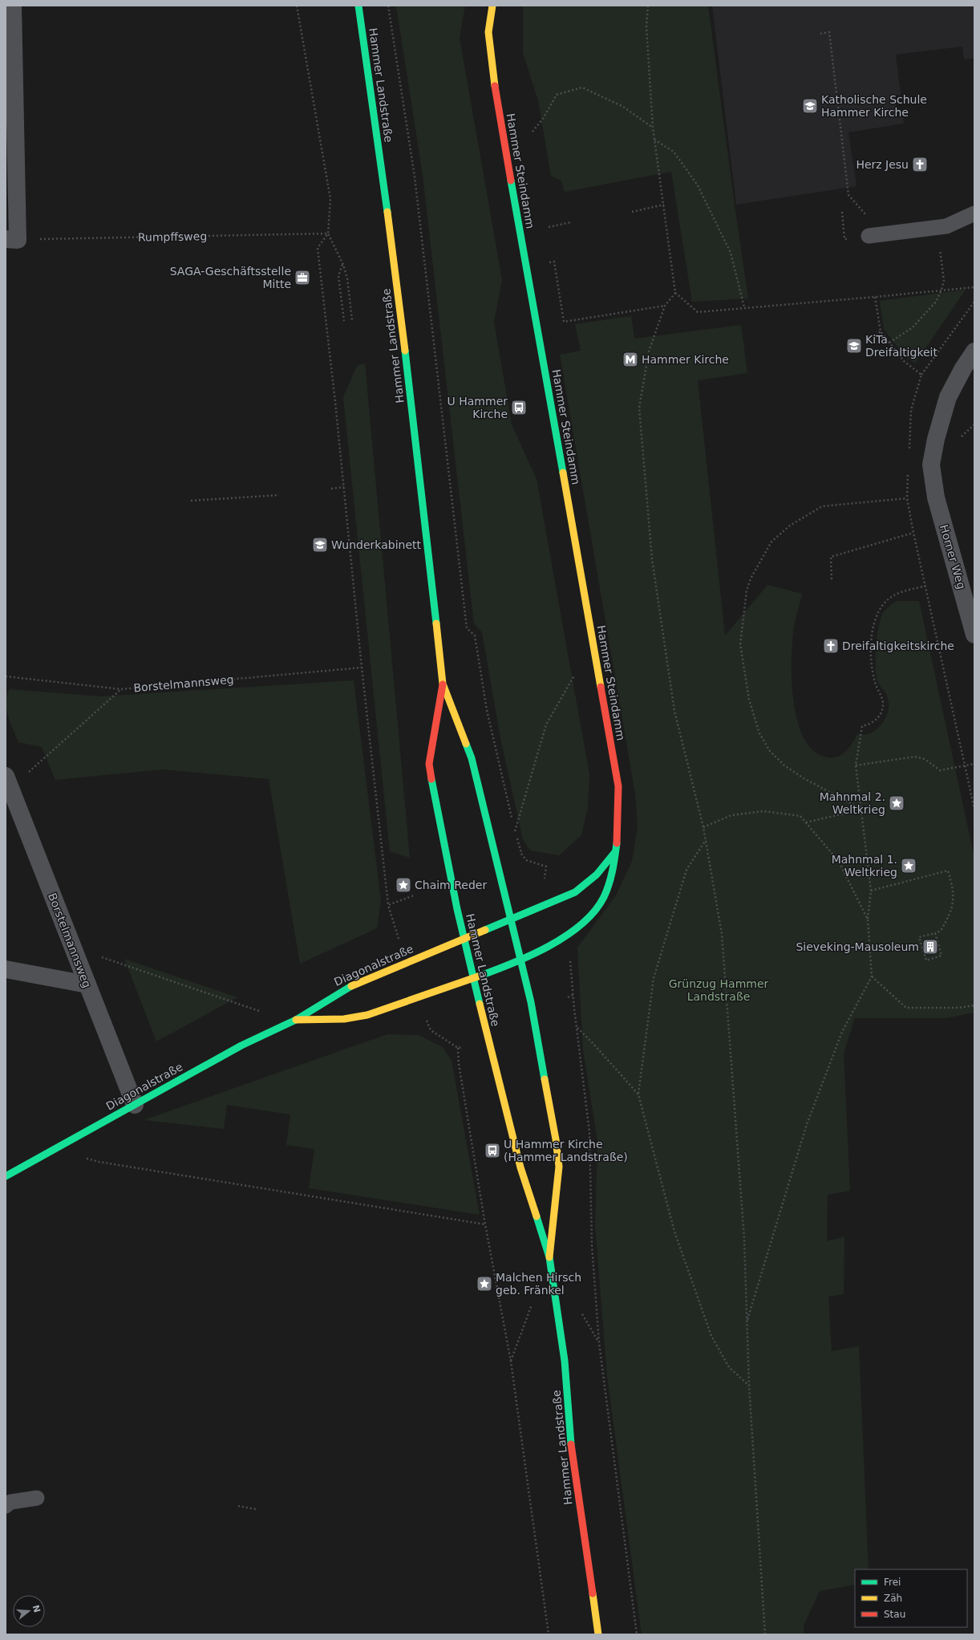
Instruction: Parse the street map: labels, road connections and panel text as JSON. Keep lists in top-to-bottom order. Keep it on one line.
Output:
{"streets":{"main road":["Hammer Landstraße","Hammer Steindamm","Diagonalstraße"],"street":["Horner Weg","Borstelmannsweg"],"path":["Rumpffsweg"]},"crossings":[["Hammer Landstraße","Hammer Steindamm"],["Hammer Landstraße","Diagonalstraße"],["Hammer Steindamm","Diagonalstraße"],["Borstelmannsweg","Diagonalstraße"]],"parks":["Grünzug Hammer Landstraße"],"places":{"school or university":["Katholische Schule Hammer Kirche","KiTa Dreifaltigkeit","Wunderkabinett"],"church":["Herz Jesu","Dreifaltigkeitskirche"],"office":["SAGA-Geschäftsstelle Mitte"],"metro station":["Hammer Kirche"],"bus stop":["U Hammer Kirche","U Hammer Kirche (Hammer Landstraße)"],"place":["Mahnmal 2. Weltkrieg","Mahnmal 1. Weltkrieg","Chaim Reder","Malchen Hirsch geb. Fränkel"],"building":["Sieveking-Mausoleum"]},"legend":["Frei","Zäh","Stau"],"north":"right"}
